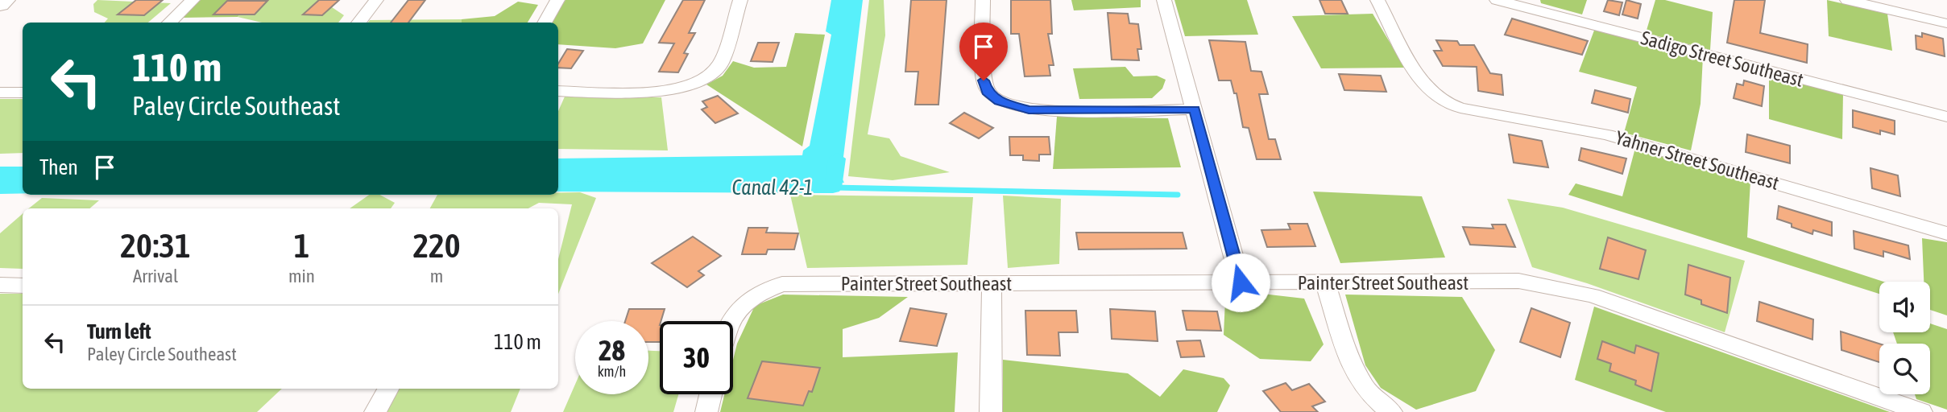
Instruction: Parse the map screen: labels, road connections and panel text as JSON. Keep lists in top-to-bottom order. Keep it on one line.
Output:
{"streets":{"street":["Sadigo Street Southeast","Yahner Street Southeast","Painter Street Southeast"]},"water":["Canal 42-1"],"page":{"turn":["110 m","Paley Circle Southeast"],"then":"Then","eta":["20:31","Arrival","1","min","220","m"],"list":[{"name":"Turn left","note":"Paley Circle Southeast","value":"110 m"}],"speed":"28 km/h","limit":"30"}}
